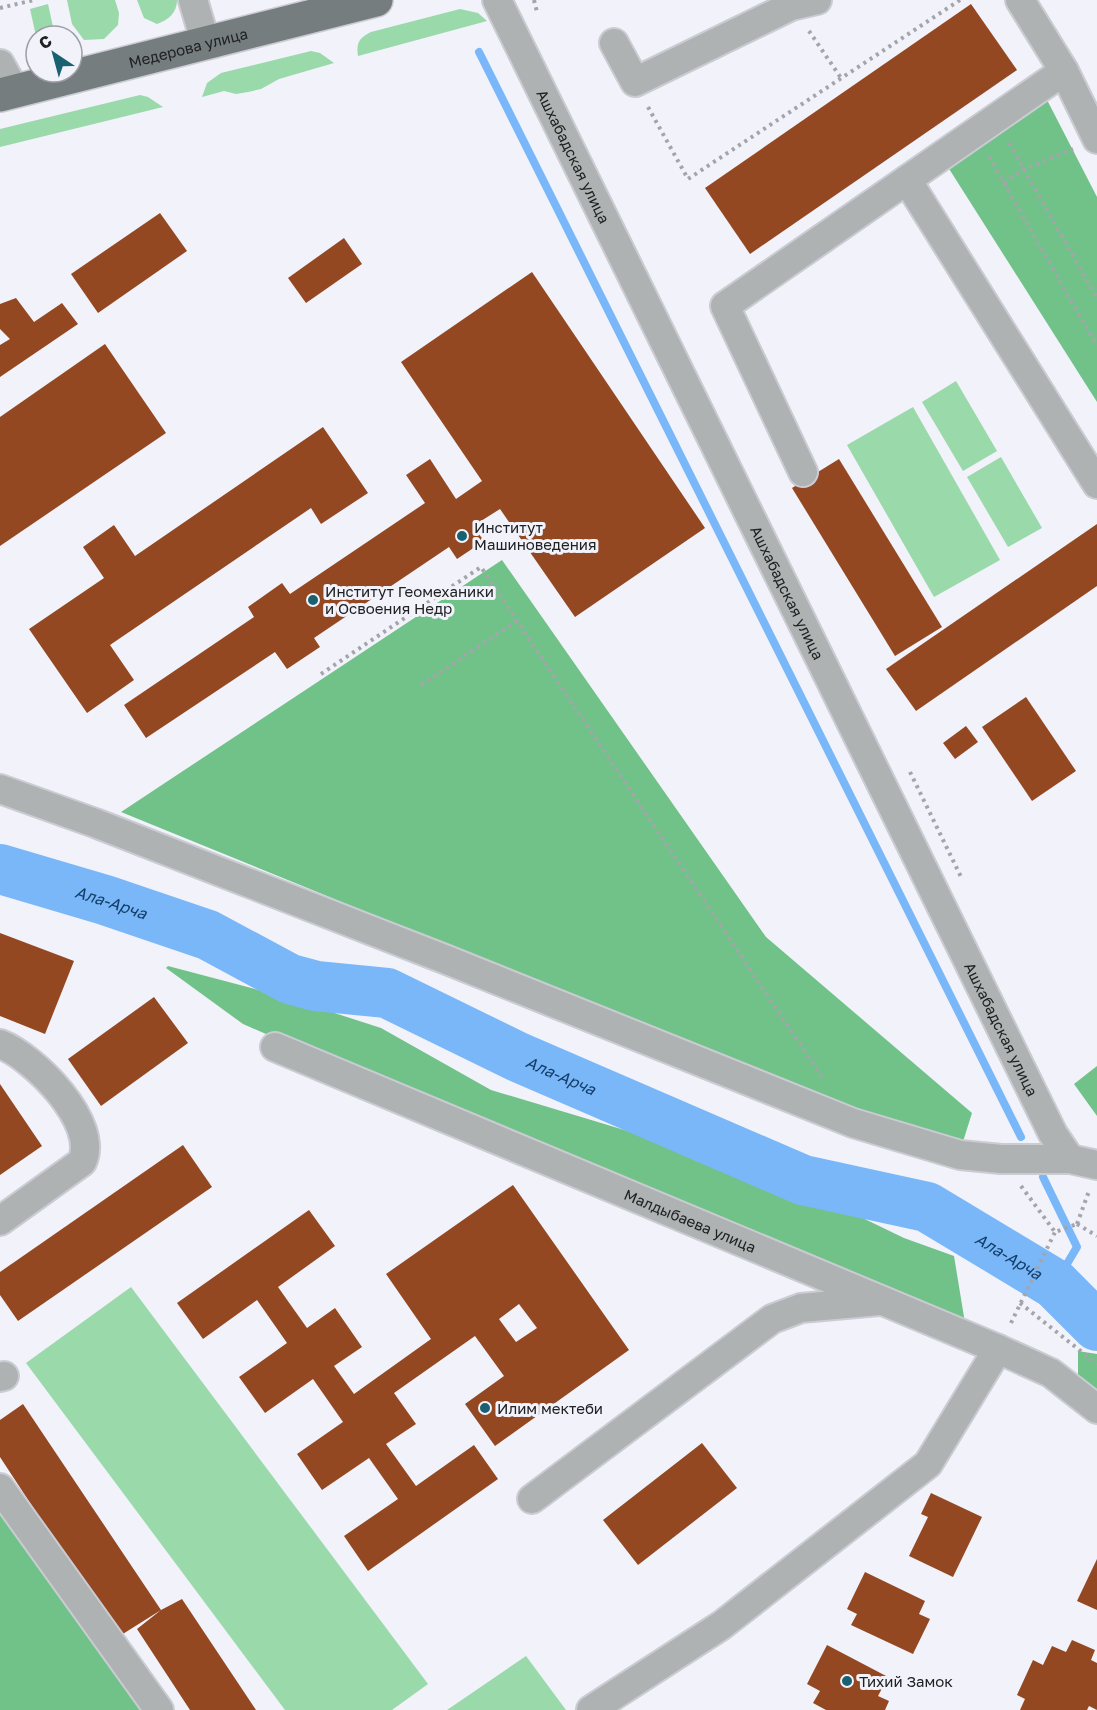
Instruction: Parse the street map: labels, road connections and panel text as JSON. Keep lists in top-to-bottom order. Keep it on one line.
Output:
{"streets":{"main road":["Медерова улица"],"street":["Ашхабадская улица","Малдыбаева улица"]},"water":["Ала-Арча"],"places":["Институт Машиноведения","Институт Геомеханики и Освоения Недр","Илим мектеби","Тихий Замок"],"north":"top left"}
